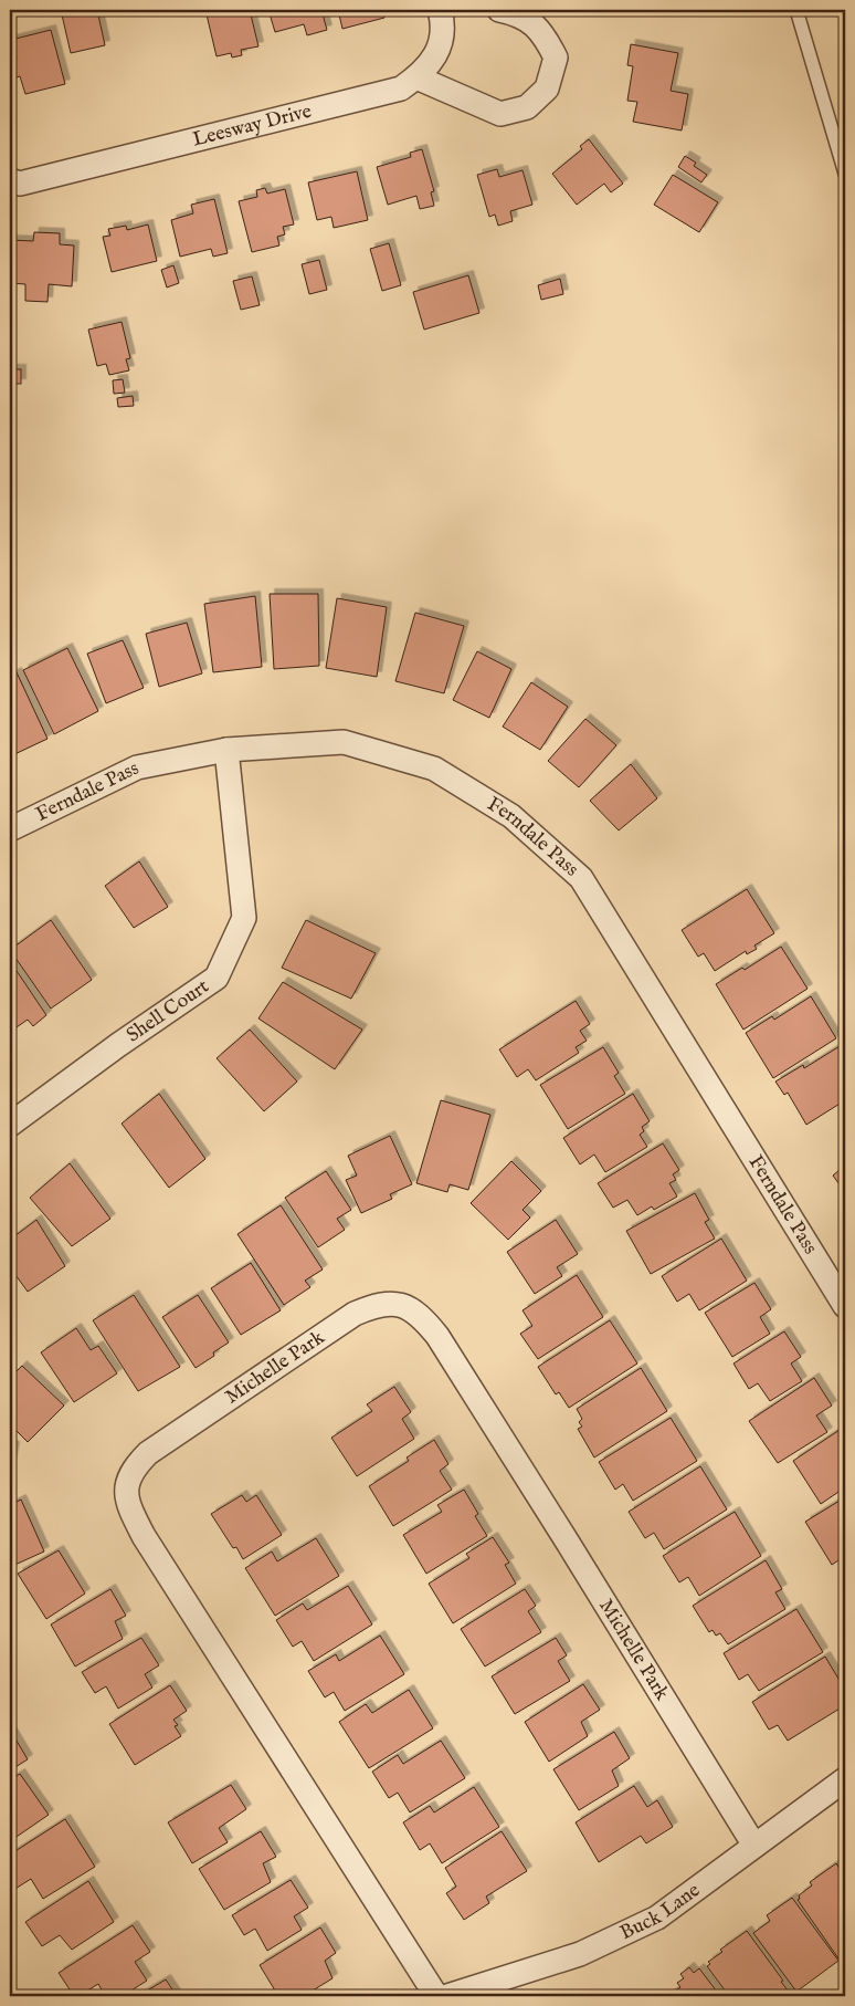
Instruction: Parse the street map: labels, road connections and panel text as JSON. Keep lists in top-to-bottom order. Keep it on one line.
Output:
{"streets":{"street":["Leesway Drive","Ferndale Pass","Shell Court","Michelle Park","Buck Lane"]},"crossings":[["Ferndale Pass","Shell Court"],["Michelle Park","Buck Lane"]]}
